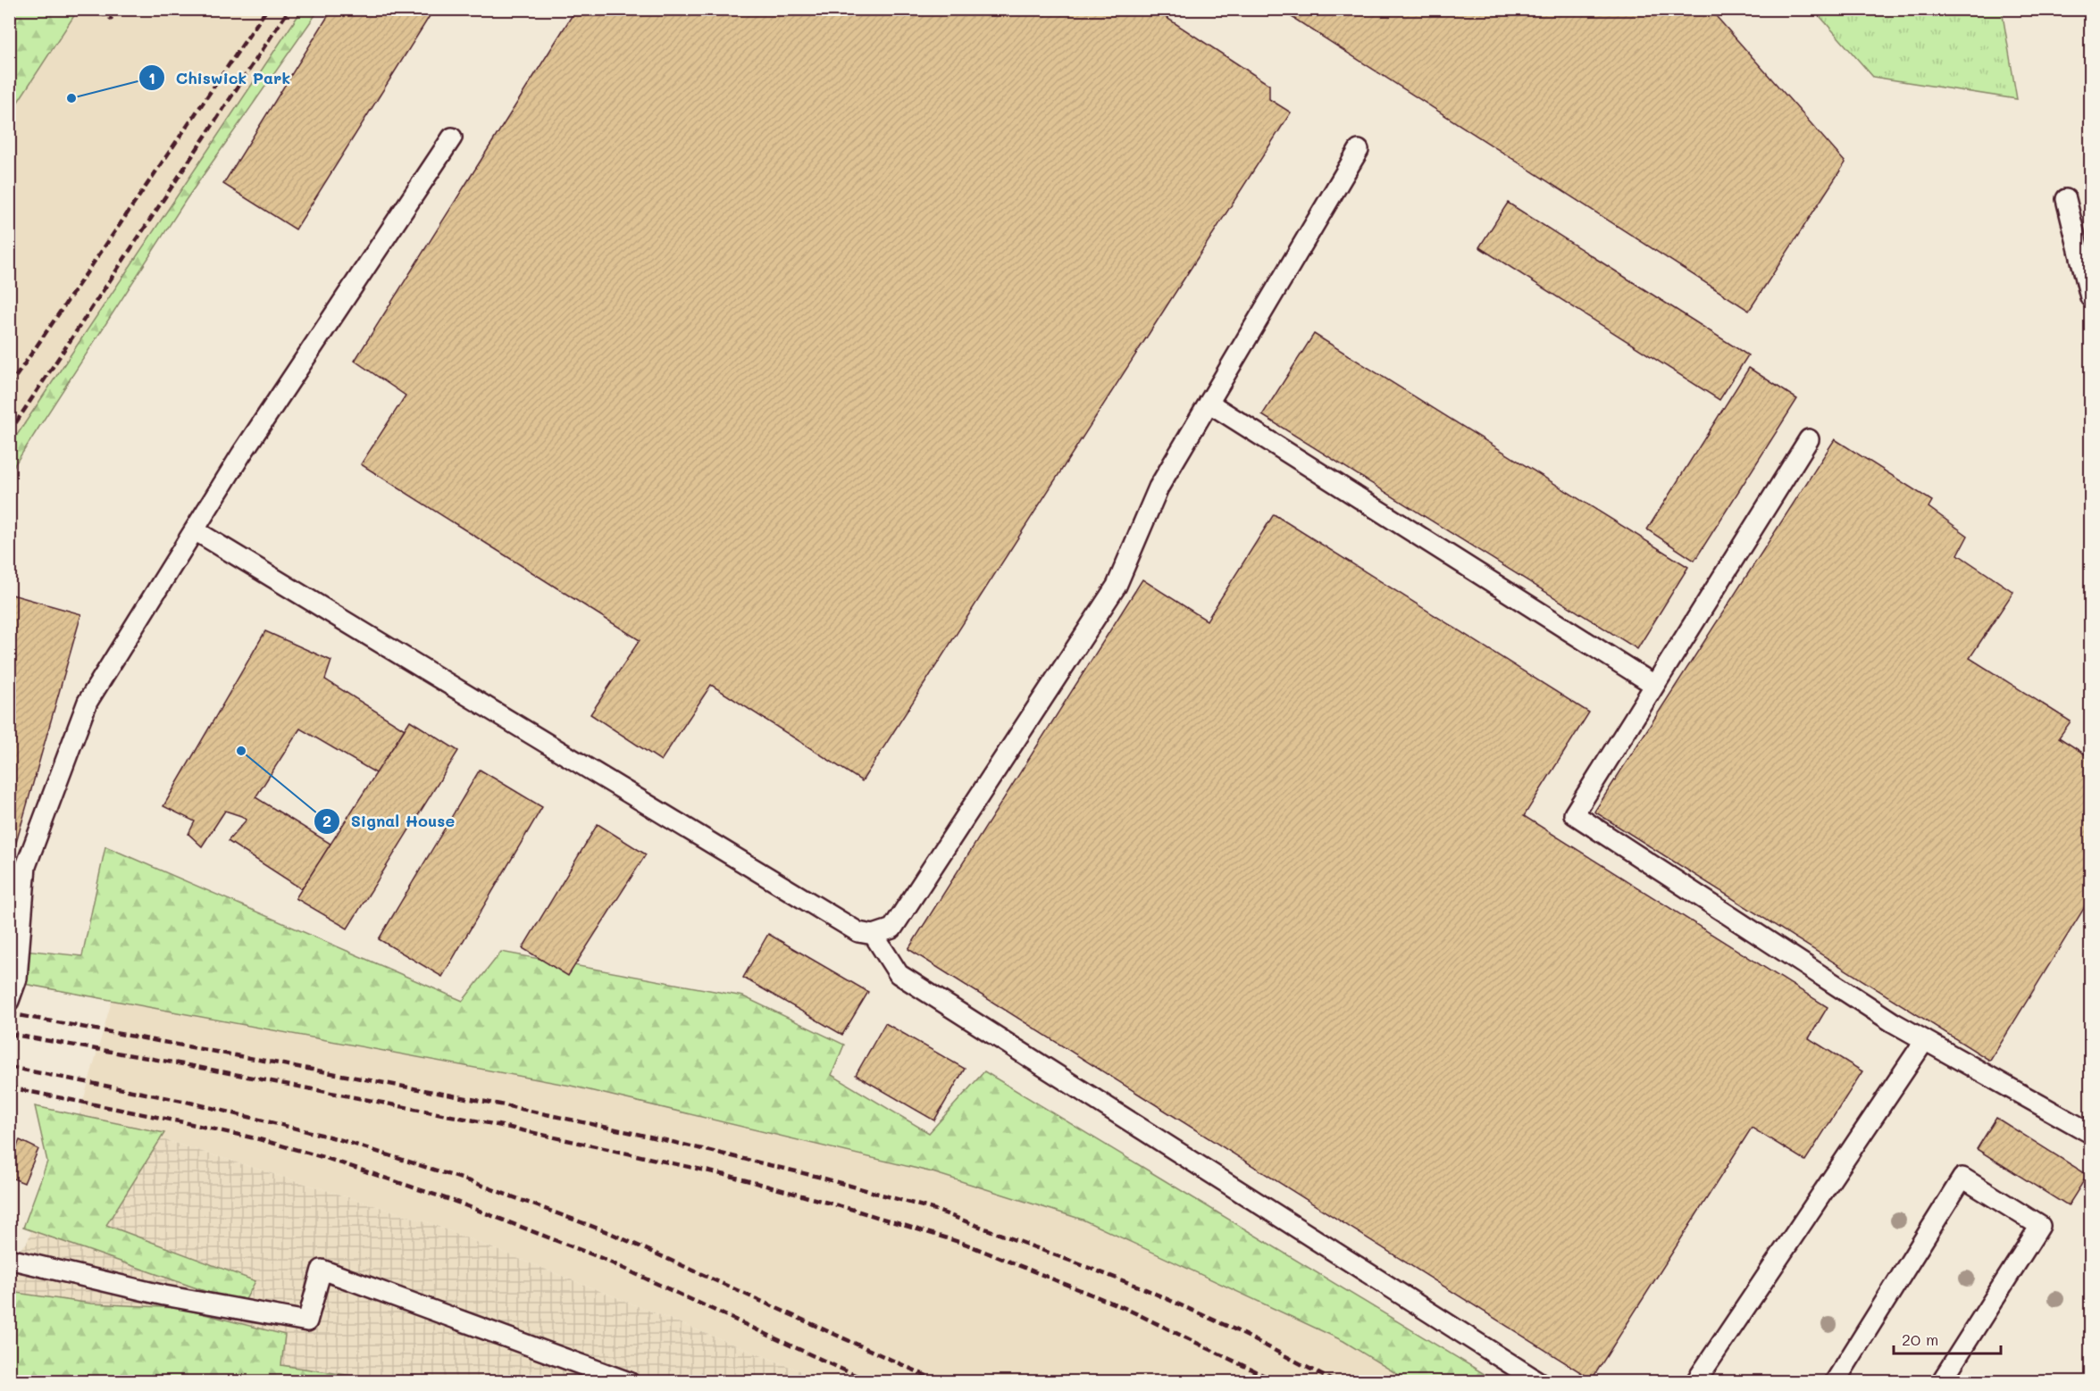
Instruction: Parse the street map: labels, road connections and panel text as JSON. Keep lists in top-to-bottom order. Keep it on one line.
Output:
{"places":["Chiswick Park","Signal House"],"scale_bar":"20 m"}
